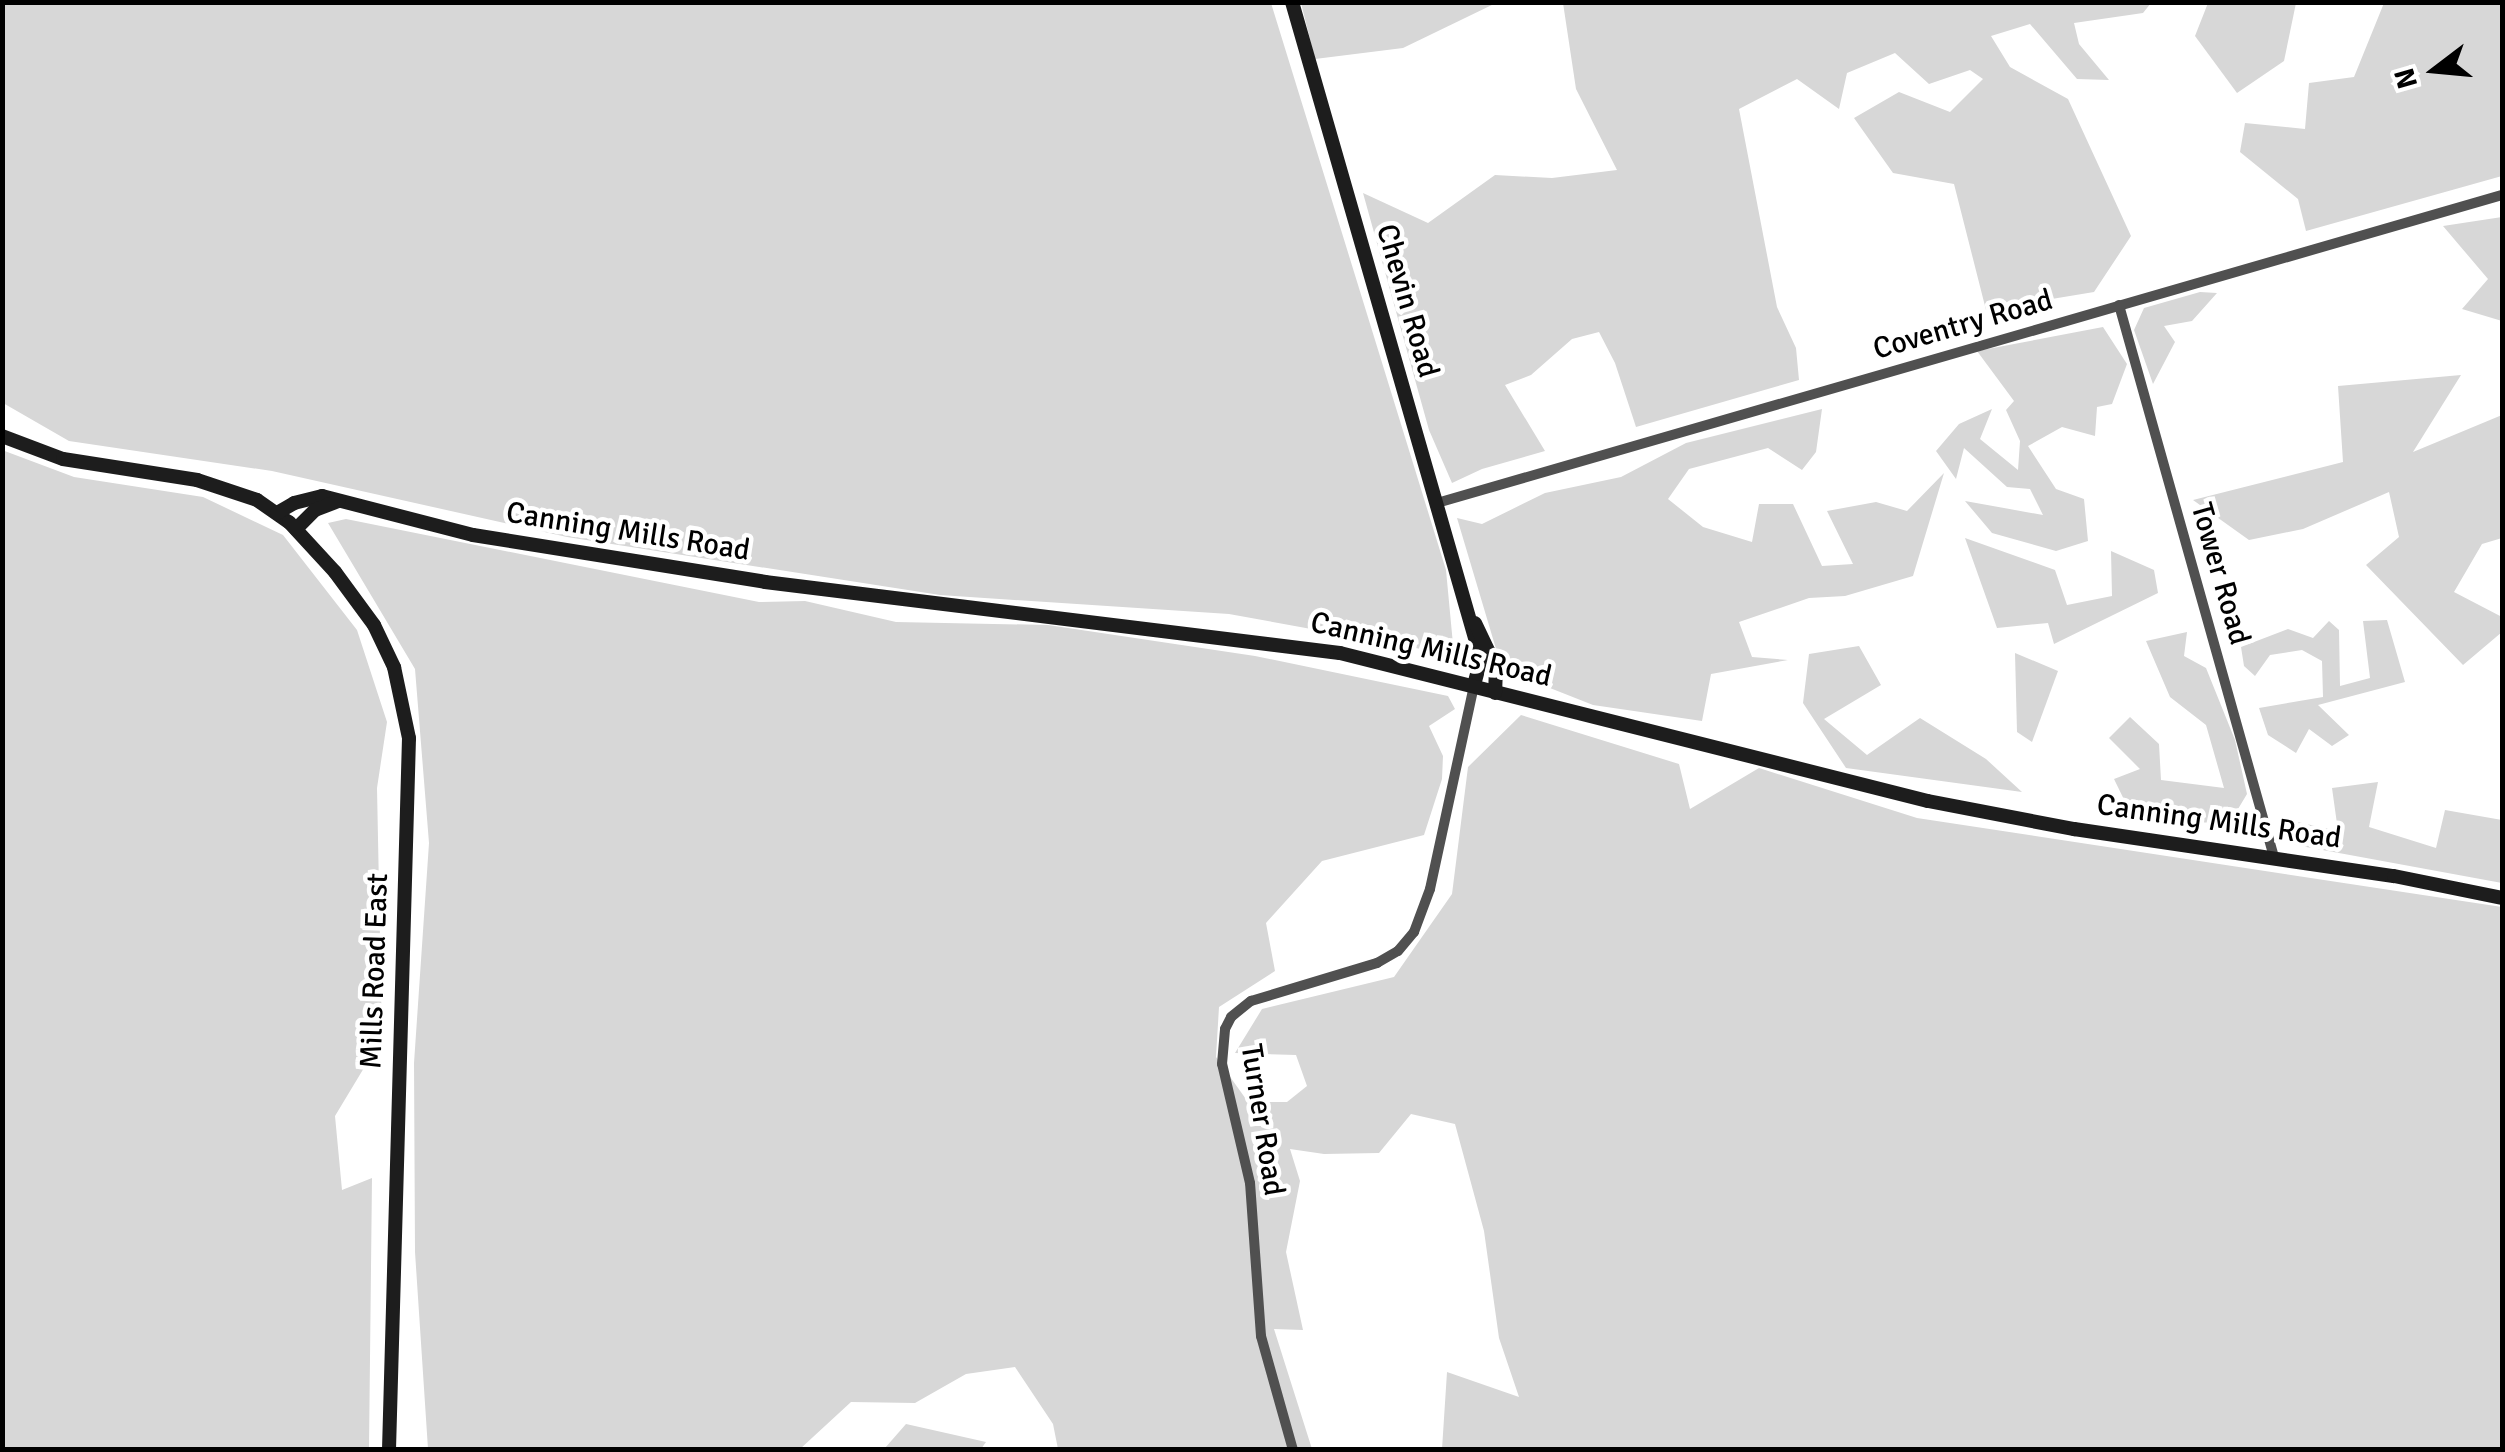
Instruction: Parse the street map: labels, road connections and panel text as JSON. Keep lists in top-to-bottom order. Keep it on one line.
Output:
{"streets":{"main road":["Chevin Road","Canning Mills Road","Mills Road East"],"street":["Coventry Road","Tower Road","Turner Road"]},"crossings":[["Chevin Road","Coventry Road"],["Chevin Road","Canning Mills Road"],["Chevin Road","Turner Road"],["Coventry Road","Tower Road"],["Canning Mills Road","Tower Road"],["Canning Mills Road","Turner Road"]],"north":"left"}
